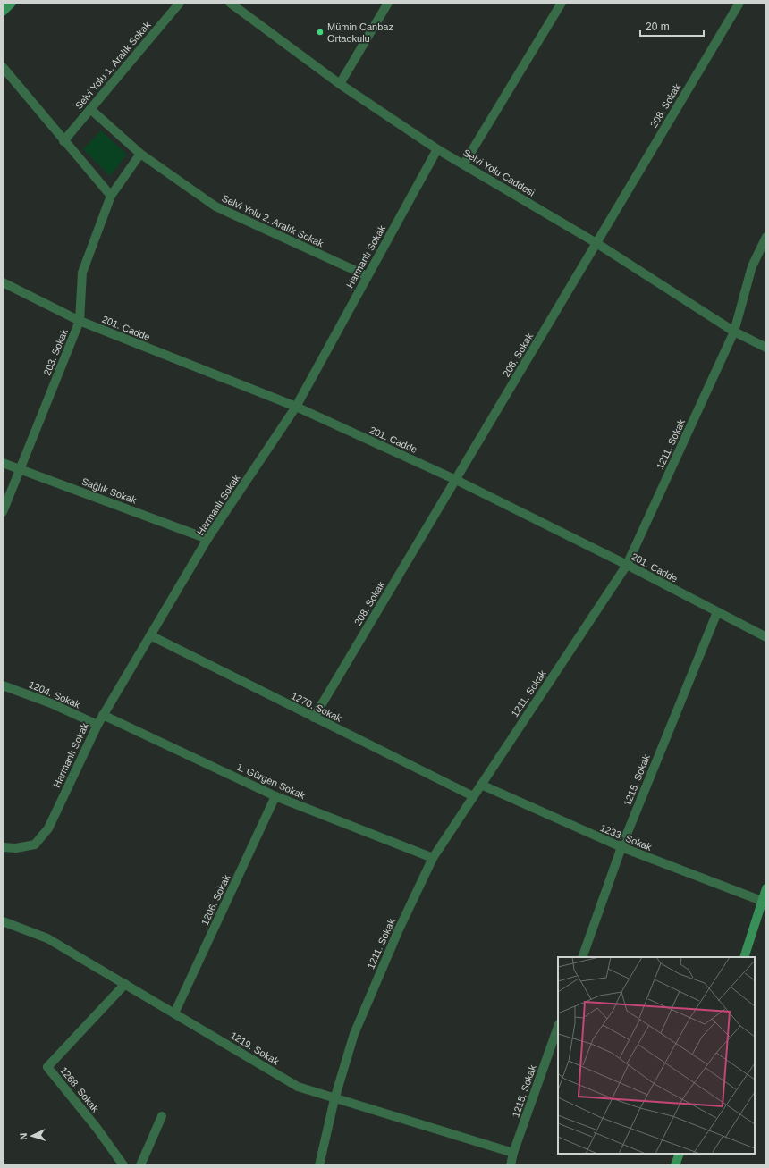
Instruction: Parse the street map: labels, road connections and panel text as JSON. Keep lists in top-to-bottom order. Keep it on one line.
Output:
{"streets":{"street":["Selvi Yolu 1. Aralık Sokak","208. Sokak","Selvi Yolu Caddesi","Selvi Yolu 2. Aralık Sokak","Harmanlı Sokak","201. Cadde","203. Sokak","1211. Sokak","Sağlık Sokak","1204. Sokak","1270. Sokak","1215. Sokak","1. Gürgen Sokak","1233. Sokak","1206. Sokak","1219. Sokak","1268. Sokak"]},"crossings":[["Selvi Yolu 1. Aralık Sokak","Selvi Yolu 2. Aralık Sokak"],["208. Sokak","Selvi Yolu Caddesi"],["208. Sokak","201. Cadde"],["208. Sokak","1270. Sokak"],["Selvi Yolu Caddesi","Harmanlı Sokak"],["Selvi Yolu Caddesi","1211. Sokak"],["Selvi Yolu 2. Aralık Sokak","Harmanlı Sokak"],["Selvi Yolu 2. Aralık Sokak","203. Sokak"],["Harmanlı Sokak","201. Cadde"],["Harmanlı Sokak","Sağlık Sokak"],["Harmanlı Sokak","1204. Sokak"],["Harmanlı Sokak","1270. Sokak"],["Harmanlı Sokak","1. Gürgen Sokak"],["201. Cadde","203. Sokak"],["201. Cadde","1211. Sokak"],["201. Cadde","1215. Sokak"],["203. Sokak","Sağlık Sokak"],["1211. Sokak","1270. Sokak"],["1211. Sokak","1. Gürgen Sokak"],["1211. Sokak","1233. Sokak"],["1211. Sokak","1219. Sokak"],["1215. Sokak","1233. Sokak"],["1215. Sokak","1219. Sokak"],["1. Gürgen Sokak","1206. Sokak"],["1206. Sokak","1219. Sokak"],["1219. Sokak","1268. Sokak"]],"places":["Mümin Canbaz Ortaokulu"],"scale_bar":"20 m","north":"left"}
